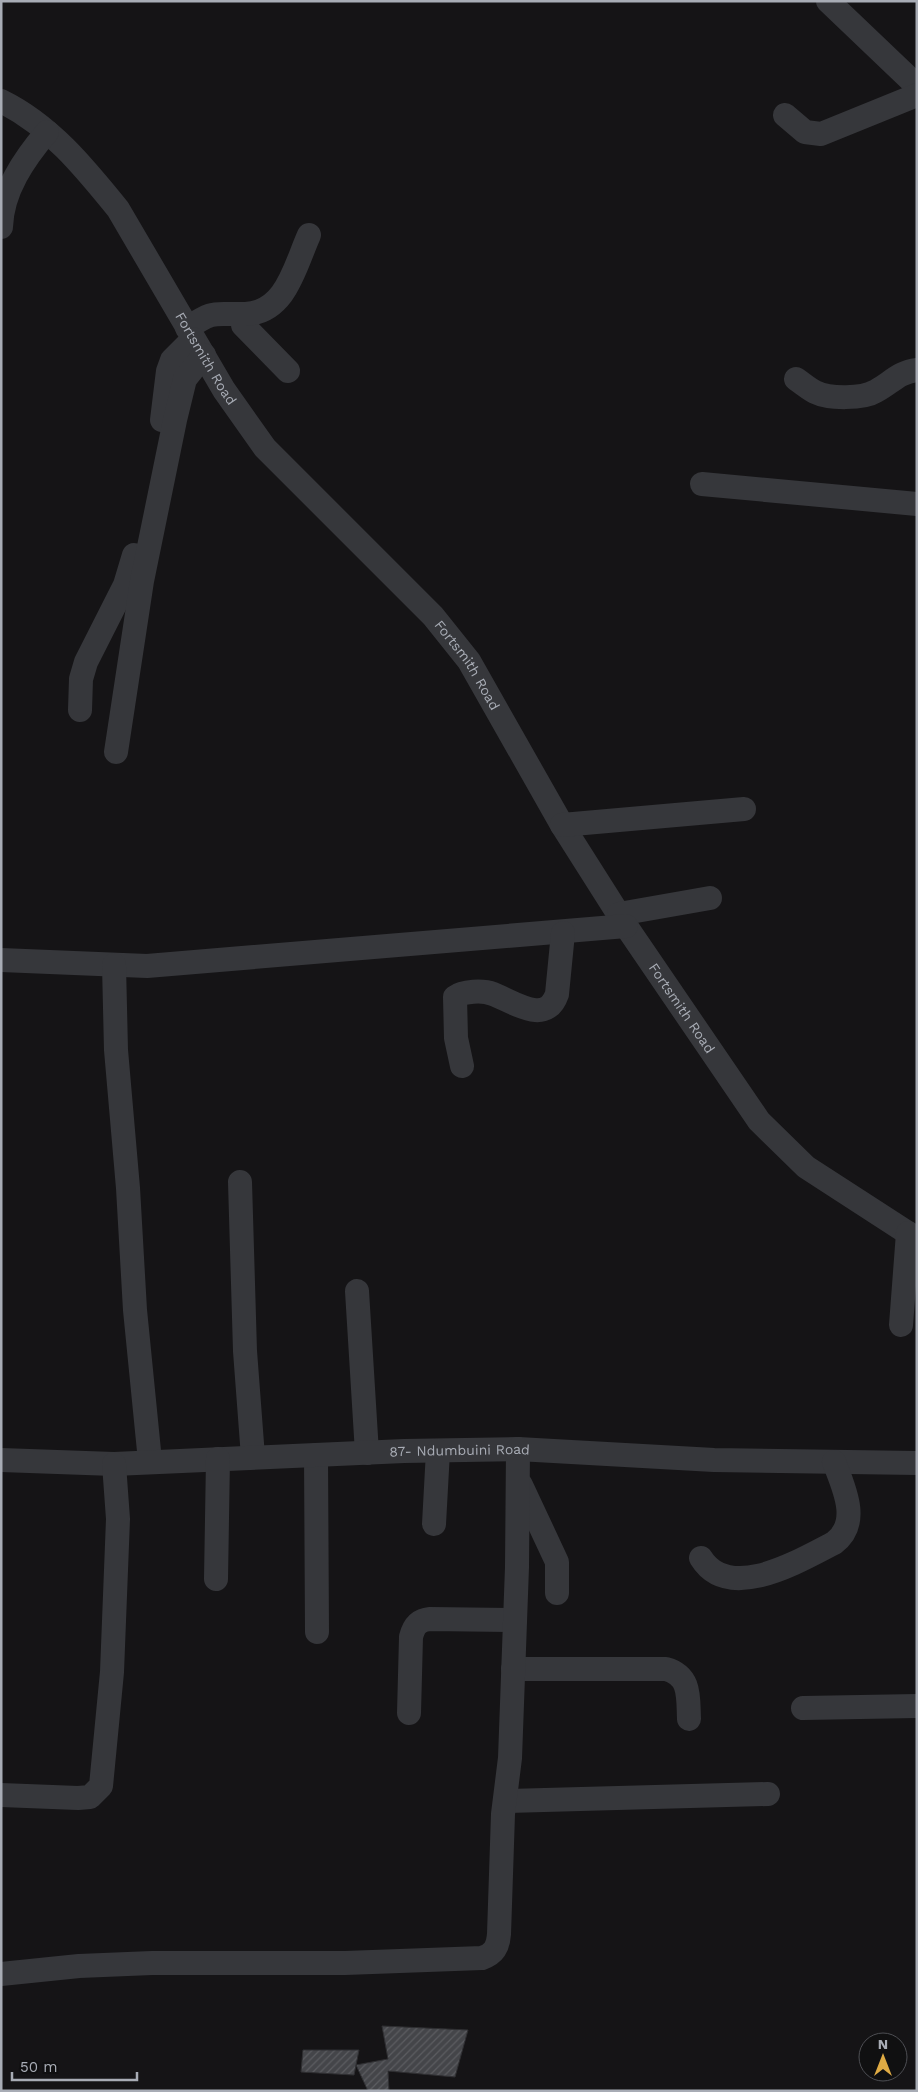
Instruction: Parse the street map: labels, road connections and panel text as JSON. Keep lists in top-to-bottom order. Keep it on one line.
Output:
{"streets":{"street":["Fortsmith Road","87- Ndumbuini Road"]},"scale_bar":"50 m","north":"top"}
